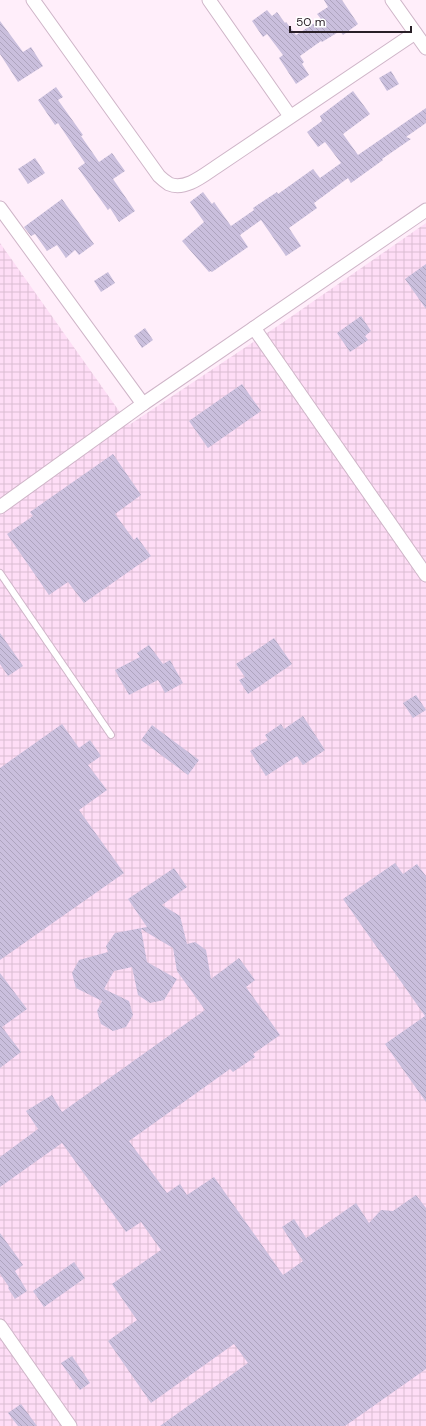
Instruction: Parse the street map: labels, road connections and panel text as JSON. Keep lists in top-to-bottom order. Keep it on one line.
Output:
{"scale_bar":"50 m"}
